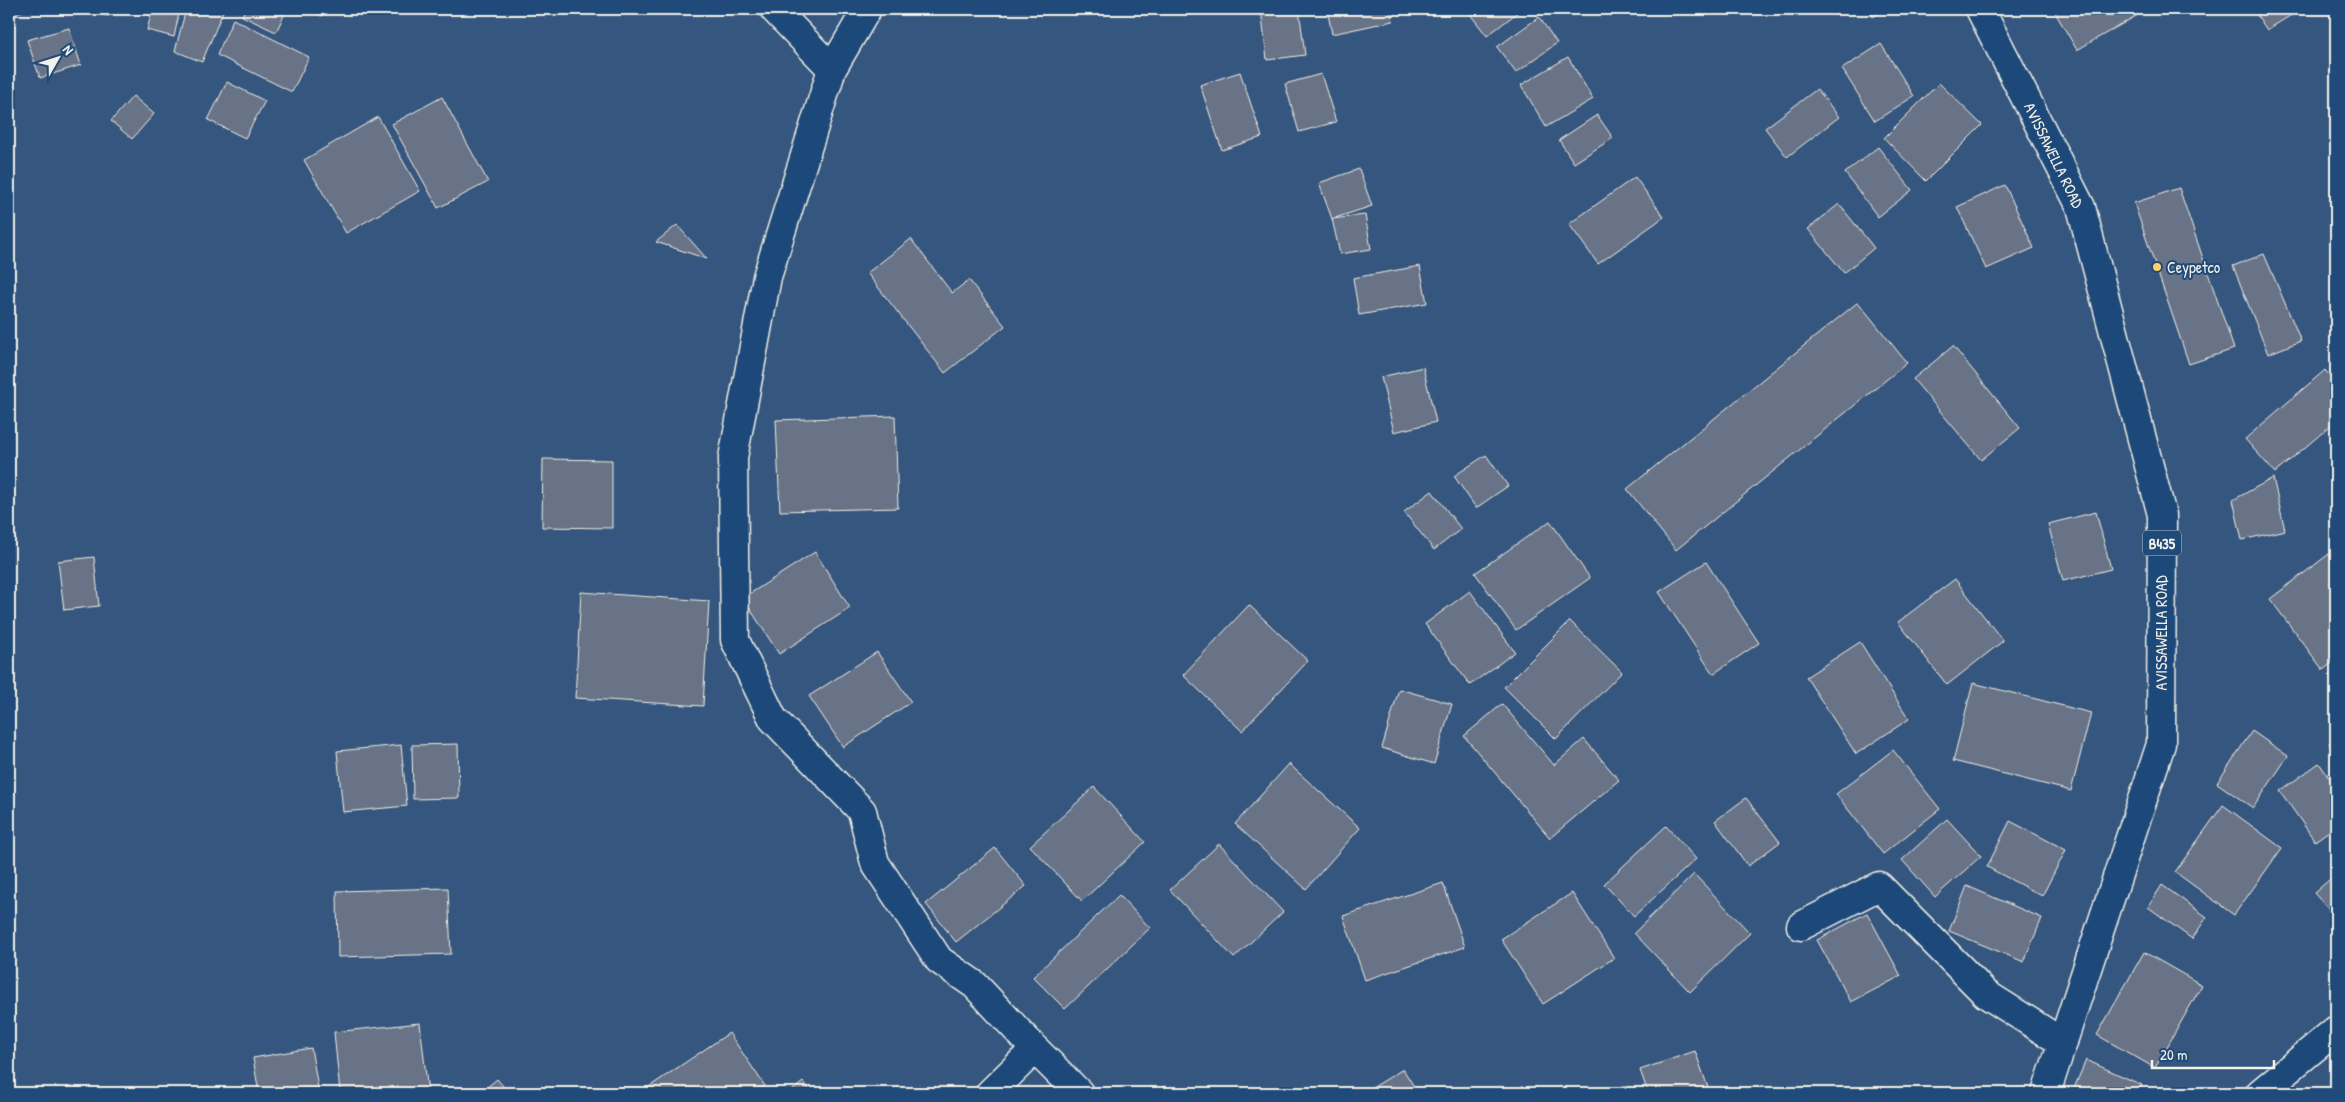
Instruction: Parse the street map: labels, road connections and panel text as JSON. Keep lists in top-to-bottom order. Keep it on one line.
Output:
{"streets":{"street":["AVISSAWELLA ROAD","B435"]},"places":["Ceypetco"],"scale_bar":"20 m","north":"top right"}
